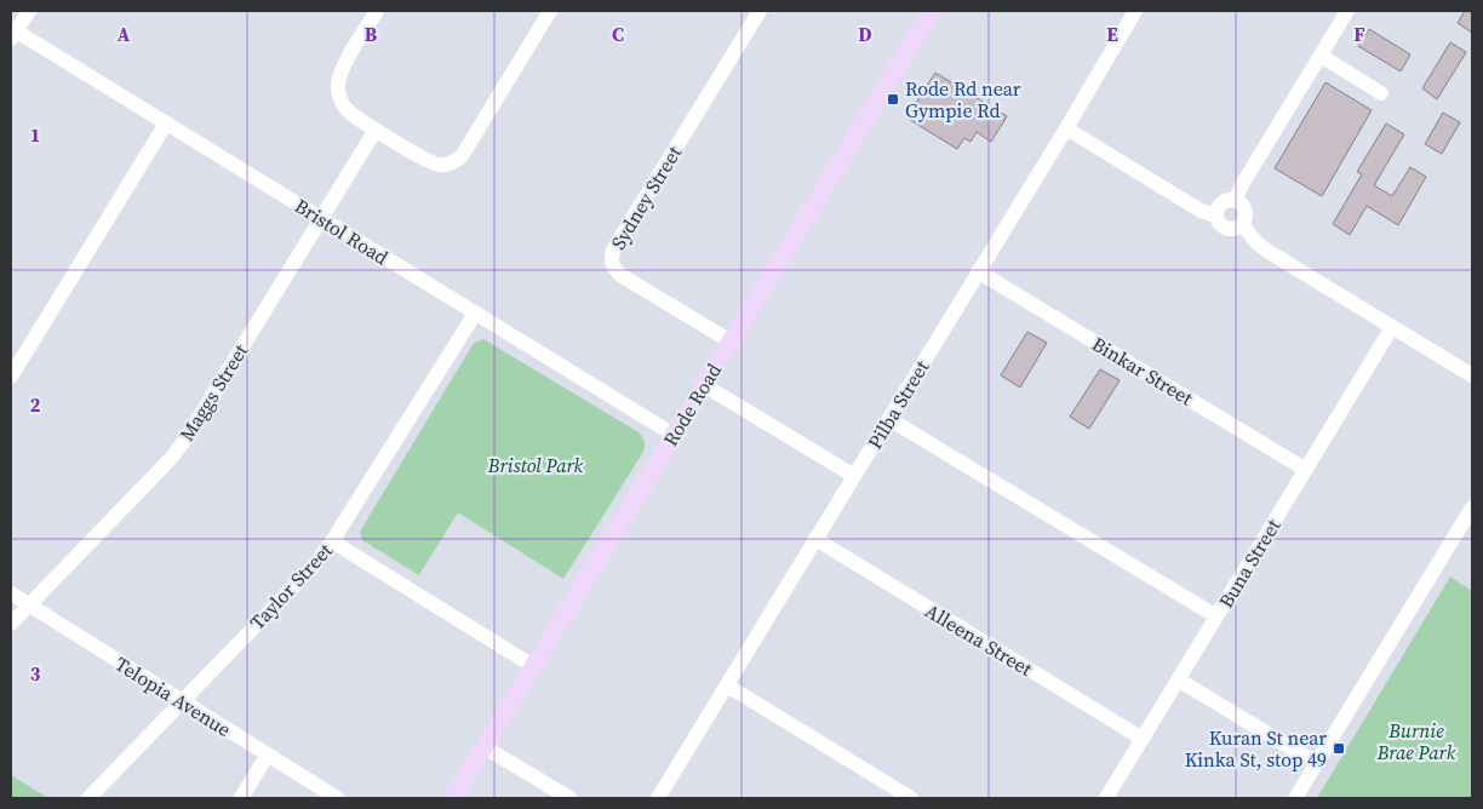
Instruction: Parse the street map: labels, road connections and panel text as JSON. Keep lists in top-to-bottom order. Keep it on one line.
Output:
{"streets":{"main road":["Rode Road"],"street":["Sydney Street","Bristol Road","Binkar Street","Maggs Street","Pilba Street","Buna Street","Taylor Street","Alleena Street","Telopia Avenue"]},"crossings":[["Sydney Street","Rode Road"],["Bristol Road","Maggs Street"],["Bristol Road","Rode Road"],["Bristol Road","Taylor Street"],["Binkar Street","Pilba Street"],["Binkar Street","Buna Street"],["Maggs Street","Telopia Avenue"],["Pilba Street","Alleena Street"],["Buna Street","Alleena Street"],["Taylor Street","Telopia Avenue"]],"parks":["Bristol Park","Burnie Brae Park"],"places":{"transit":["Rode Rd near Gympie Rd","Kuran St near Kinka St, stop 49"]},"grid":{"columns":["A","B","C","D","E","F"],"rows":["1","2","3"]}}
